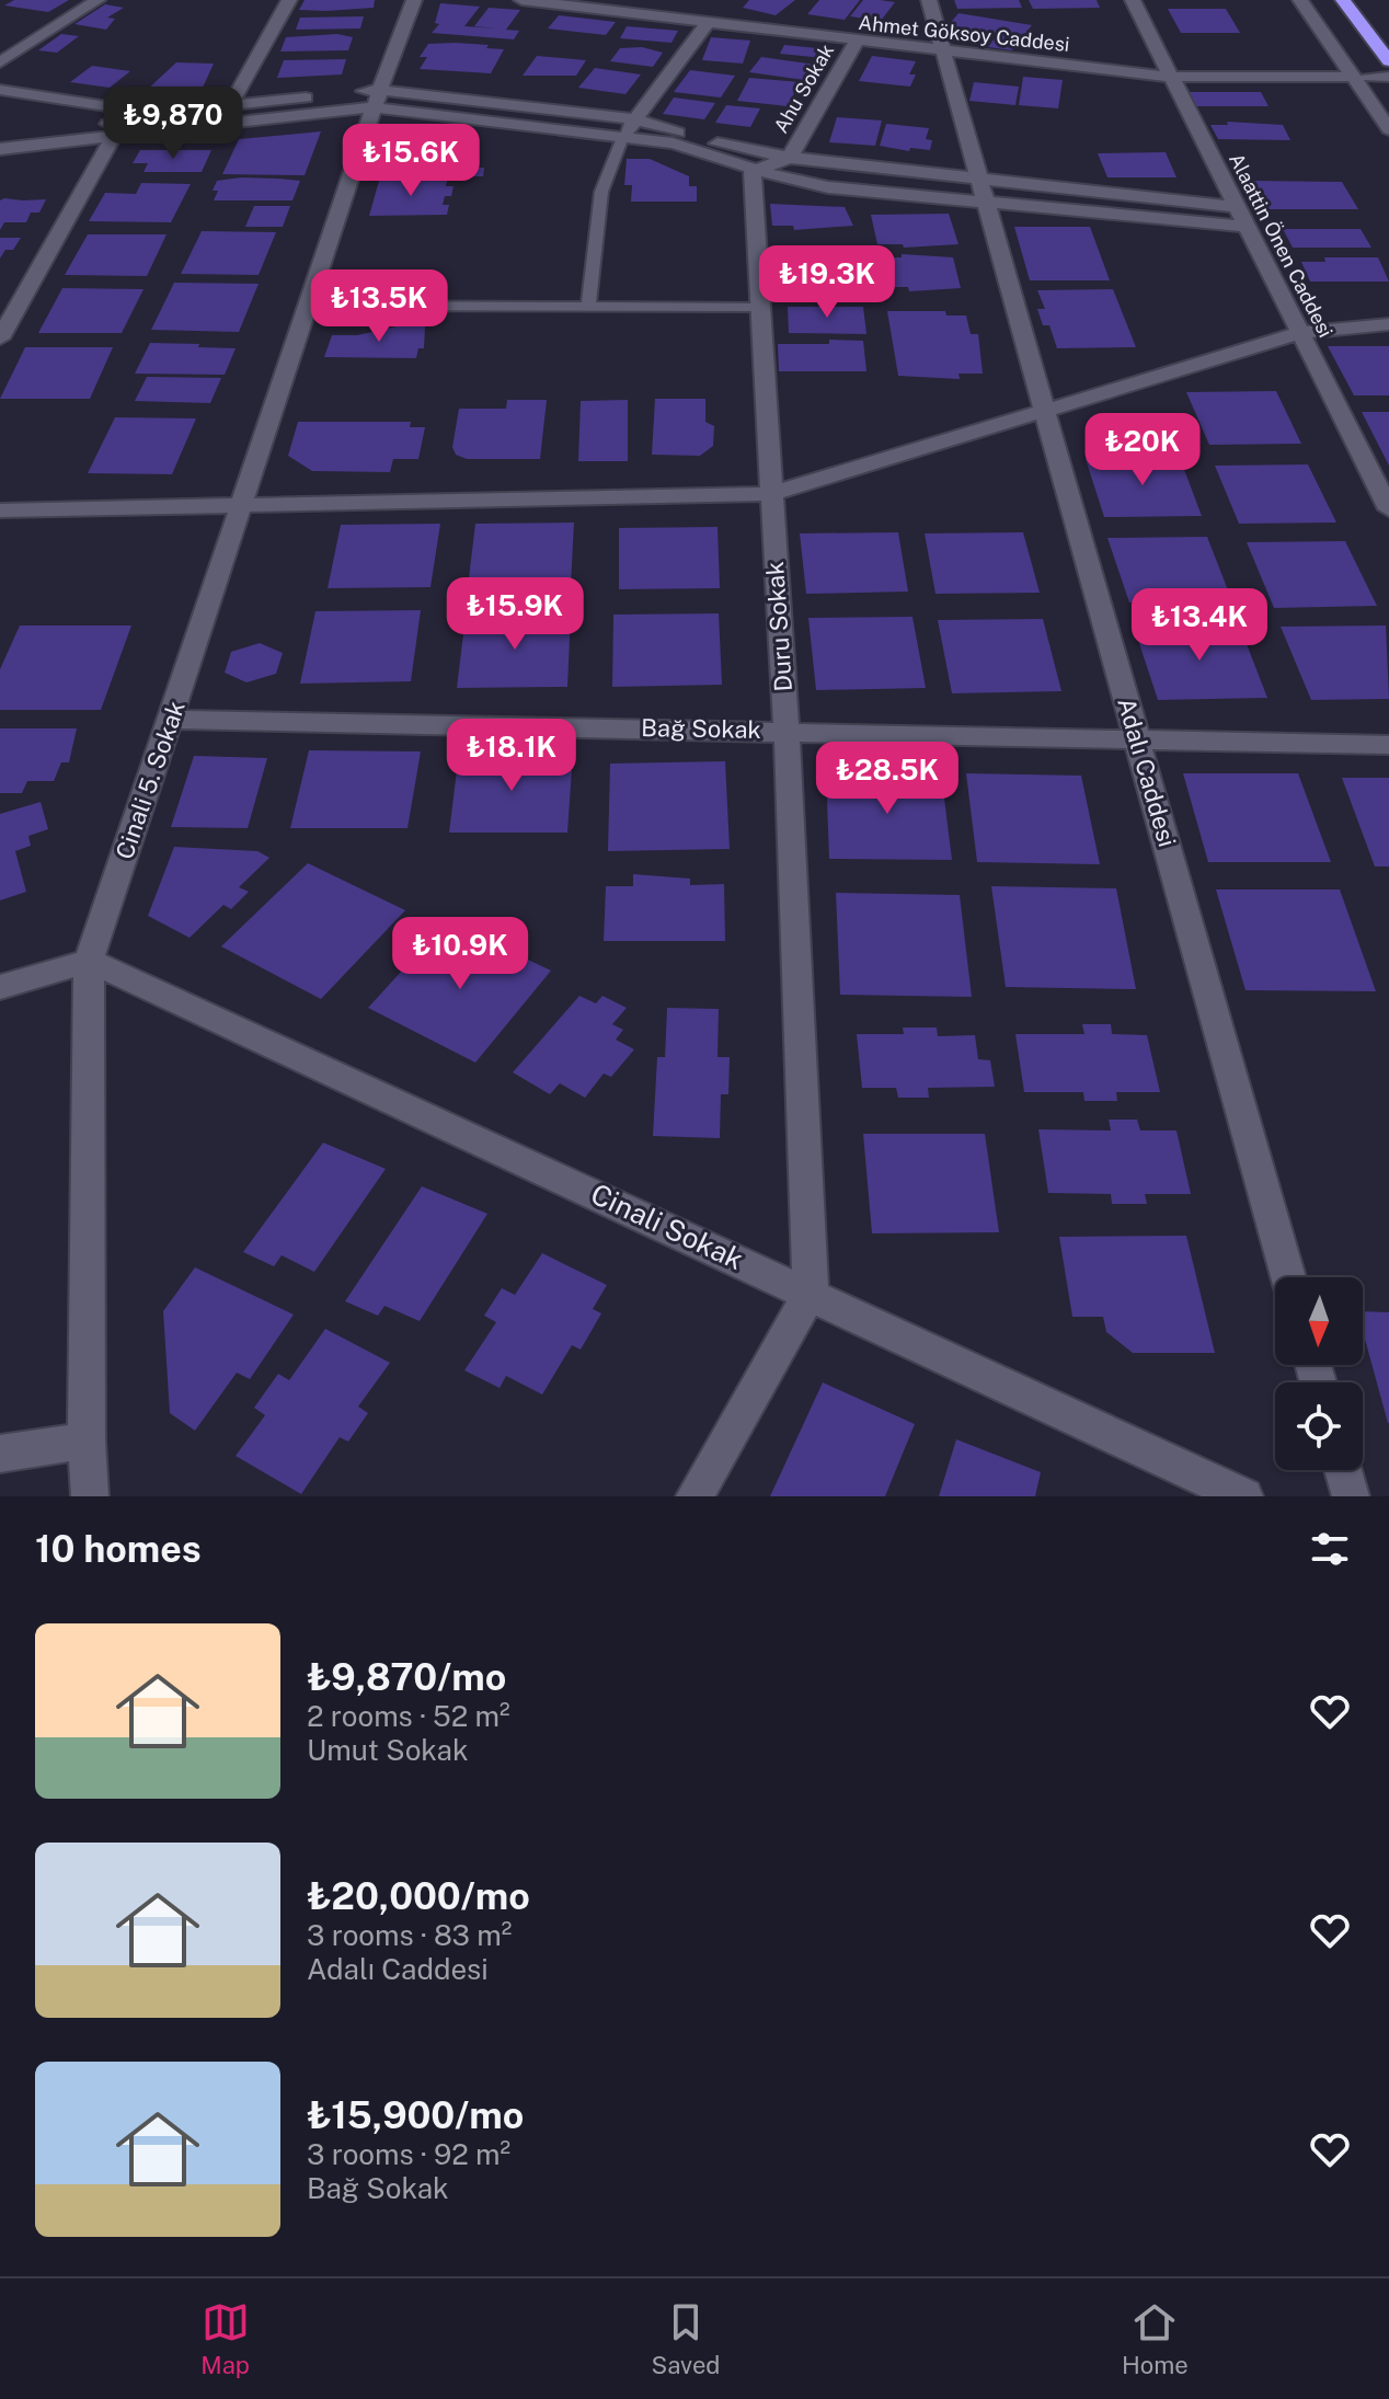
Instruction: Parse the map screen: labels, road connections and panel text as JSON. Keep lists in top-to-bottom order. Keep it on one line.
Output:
{"streets":{"street":["Ahmet Göksoy Caddesi","Ahu Sokak","Alaattin Önen Caddesi","Duru Sokak","Bağ Sokak","Adalı Caddesi","Cinali 5. Sokak","Cinali Sokak"]},"crossings":[["Ahmet Göksoy Caddesi","Ahu Sokak"],["Ahmet Göksoy Caddesi","Alaattin Önen Caddesi"],["Ahmet Göksoy Caddesi","Adalı Caddesi"],["Duru Sokak","Bağ Sokak"],["Duru Sokak","Cinali Sokak"],["Bağ Sokak","Adalı Caddesi"],["Bağ Sokak","Cinali 5. Sokak"],["Cinali 5. Sokak","Cinali Sokak"]],"north":"bottom","page":{"price":["₺9,870","₺15.6K","₺19.3K","₺13.5K","₺20K","₺15.9K","₺13.4K","₺18.1K","₺28.5K","₺10.9K"],"heading":"10 homes","list":[{"name":"₺9,870/mo","note":"2 rooms · 52 m² · Umut Sokak"},{"name":"₺20,000/mo","note":"3 rooms · 83 m² · Adalı Caddesi"},{"name":"₺15,900/mo","note":"3 rooms · 92 m² · Bağ Sokak"}],"tabs":["Map","Saved","Home"]}}
